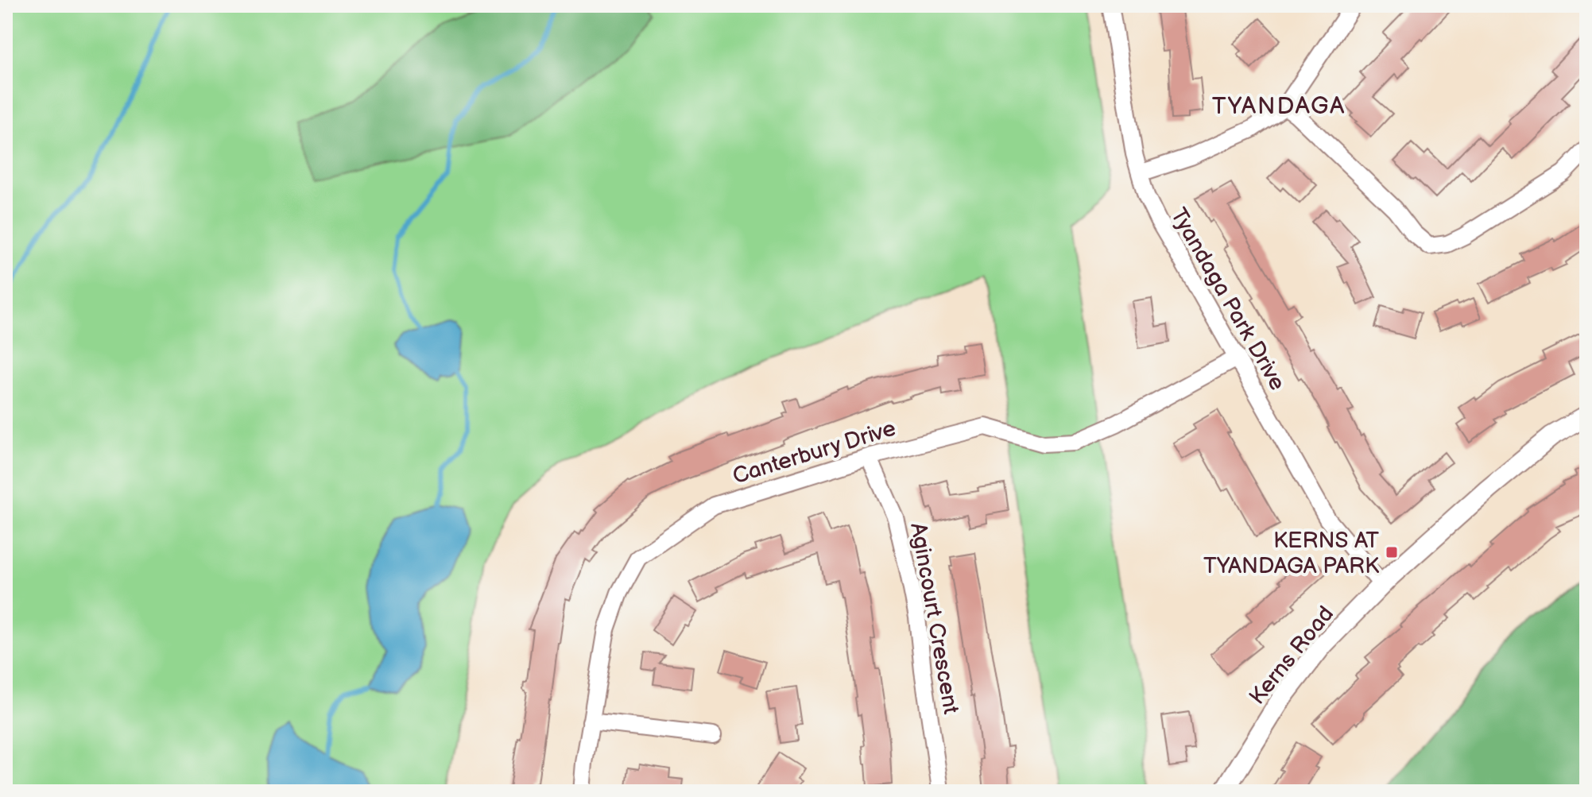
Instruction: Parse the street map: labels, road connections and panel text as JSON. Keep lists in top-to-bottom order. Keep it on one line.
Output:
{"streets":{"street":["Tyandaga Park Drive","Canterbury Drive","Agincourt Crescent","Kerns Road"]},"crossings":[["Tyandaga Park Drive","Canterbury Drive"],["Tyandaga Park Drive","Kerns Road"],["Canterbury Drive","Agincourt Crescent"]],"districts":["TYANDAGA"],"places":{"transit":["KERNS AT TYANDAGA PARK"]}}
